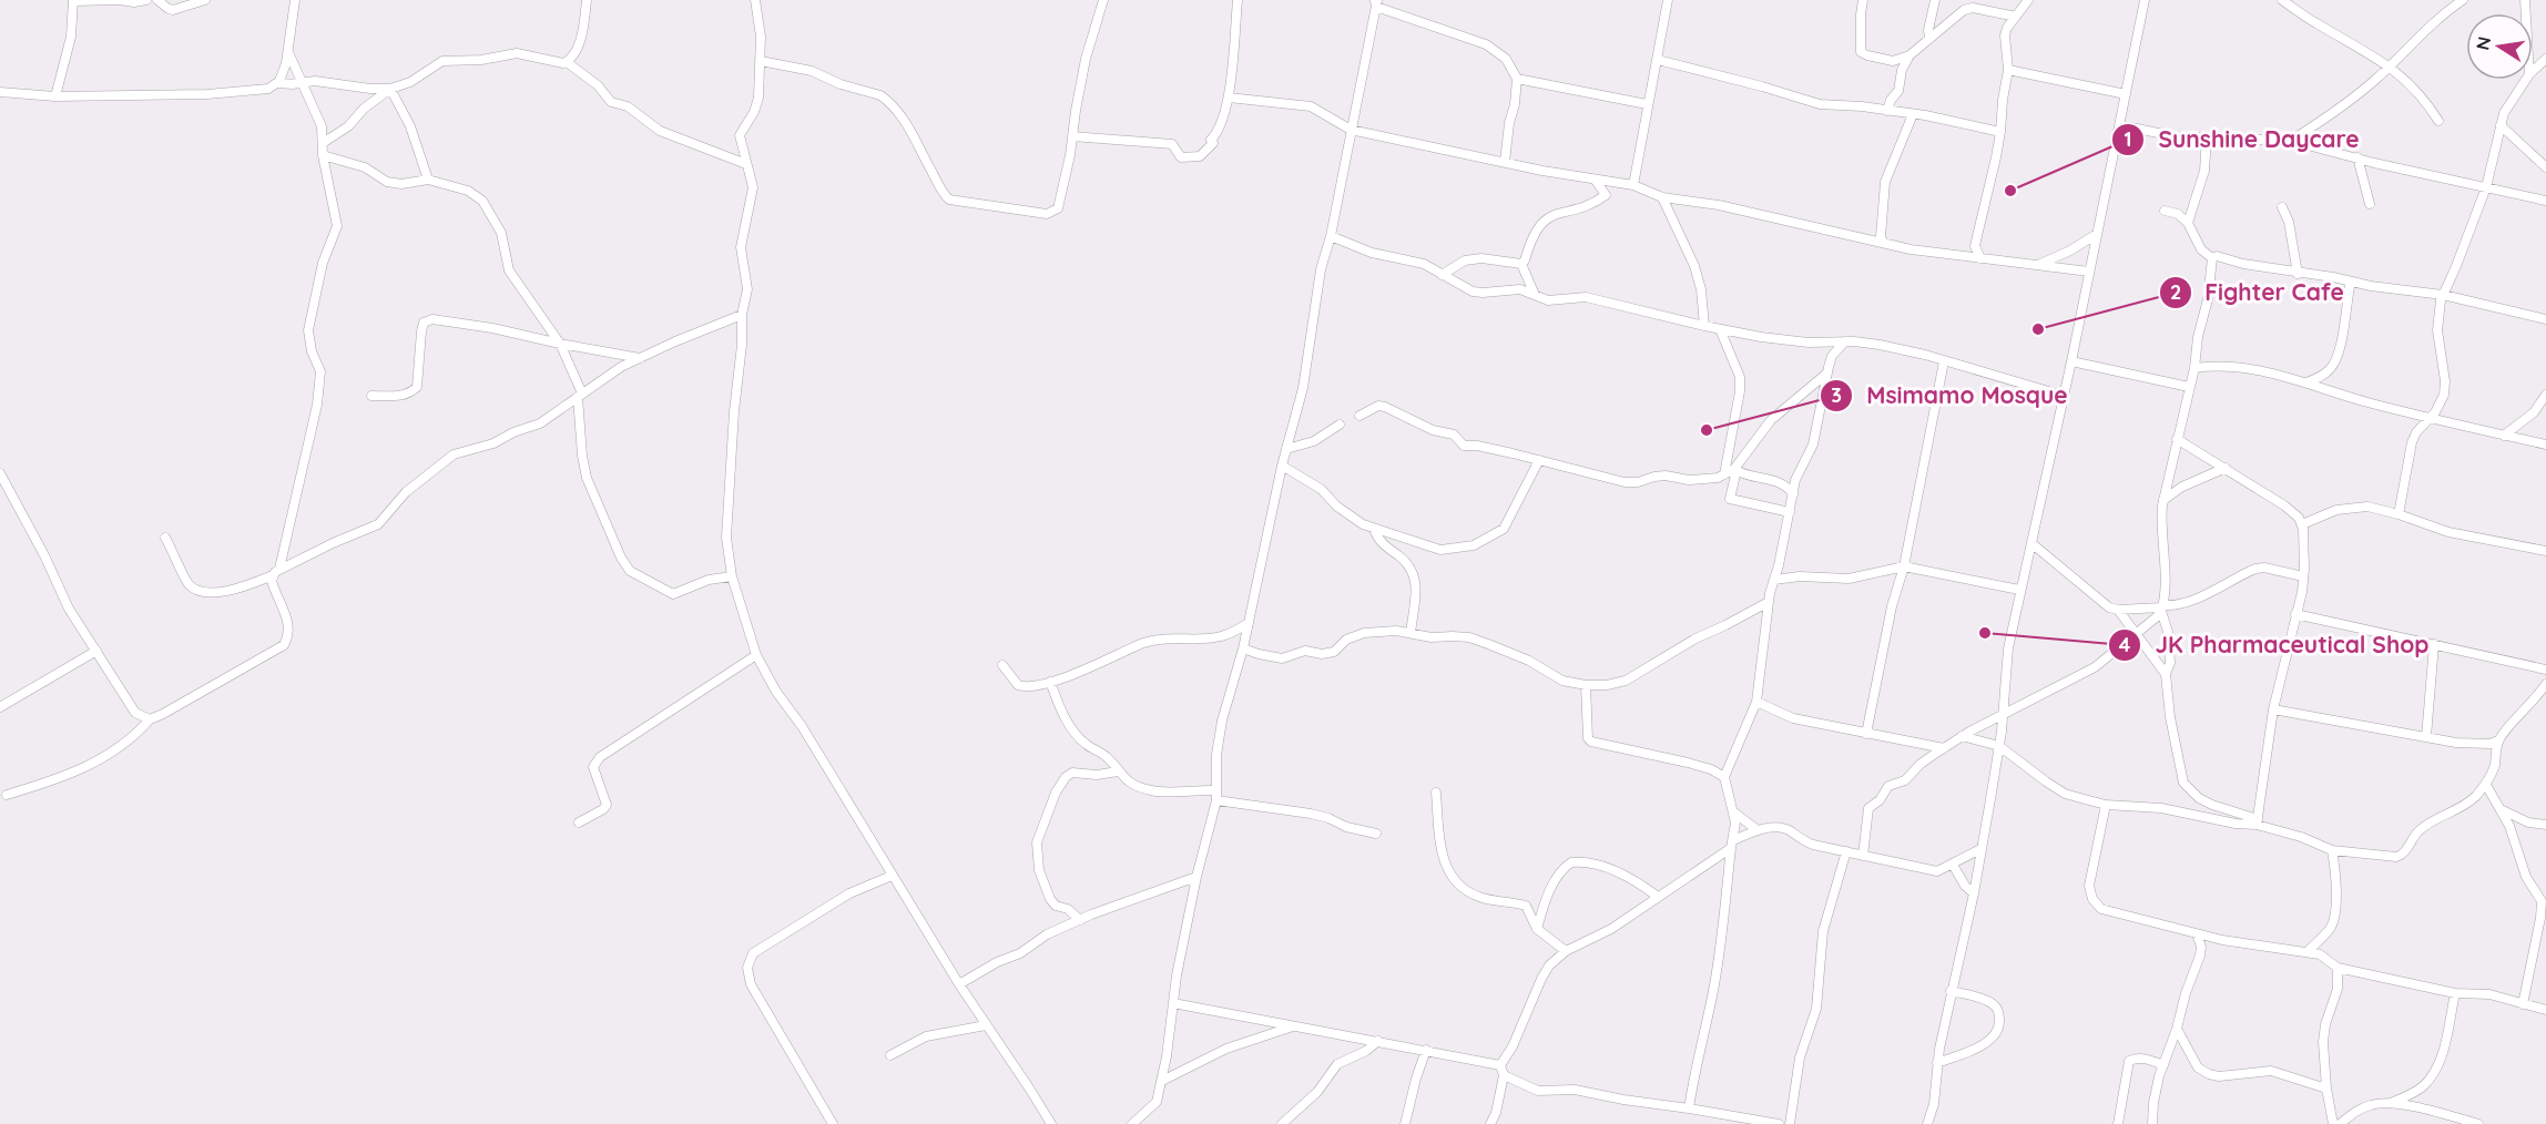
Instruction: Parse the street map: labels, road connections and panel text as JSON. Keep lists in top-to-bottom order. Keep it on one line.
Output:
{"places":["Sunshine Daycare","Fighter Cafe","Msimamo Mosque","JK Pharmaceutical Shop"],"north":"left"}
